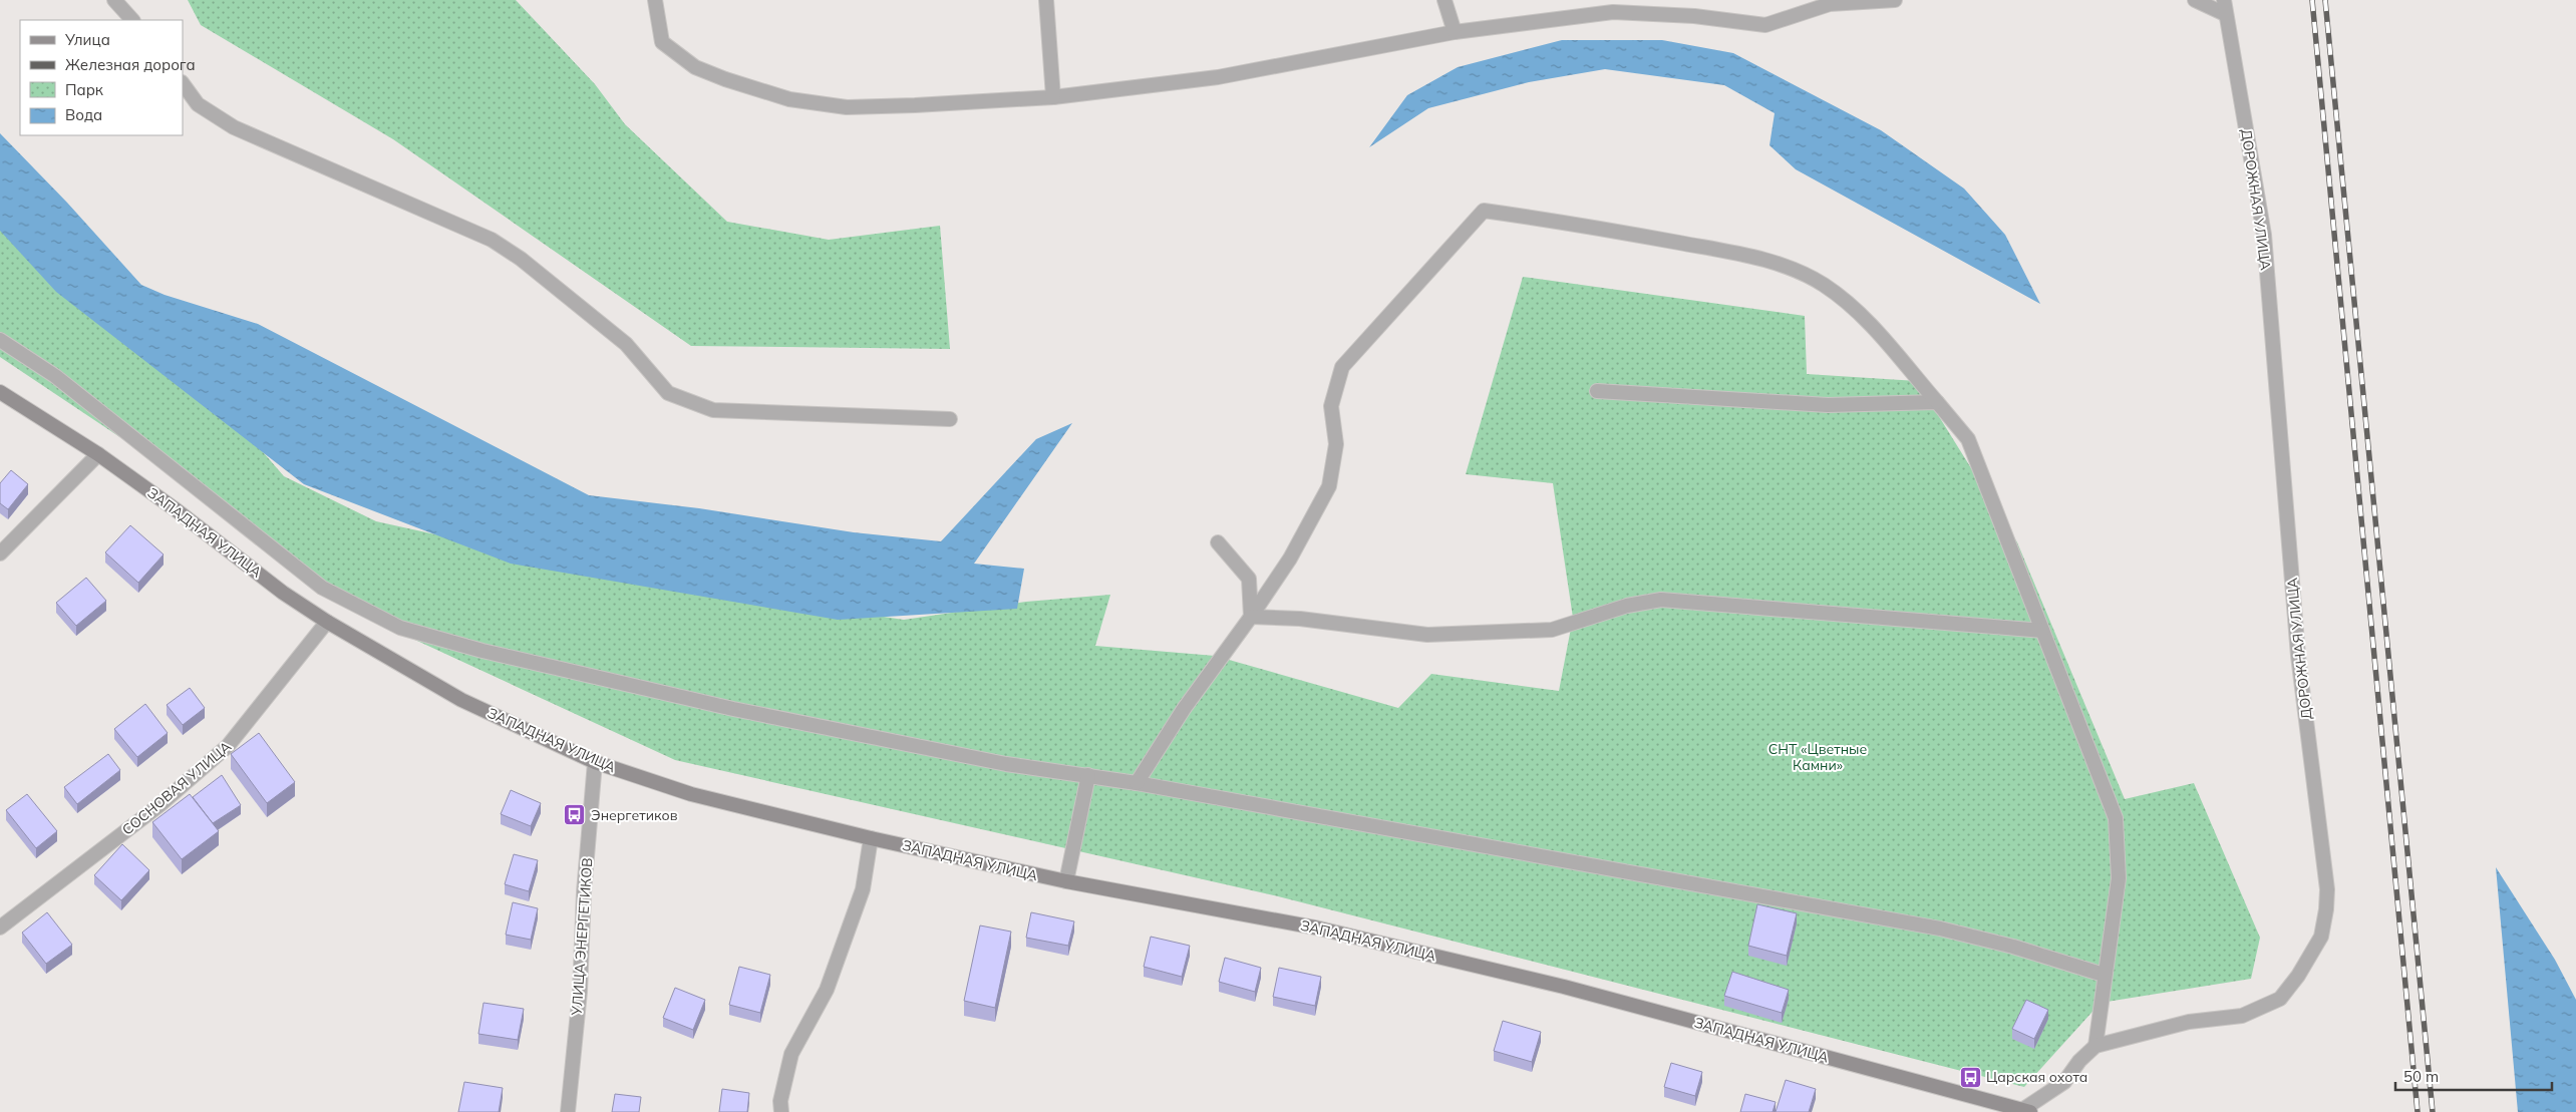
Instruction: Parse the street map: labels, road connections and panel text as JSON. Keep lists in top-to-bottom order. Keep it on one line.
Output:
{"streets":{"main road":["ЗАПАДНАЯ УЛИЦА"],"street":["ДОРОЖНАЯ УЛИЦА","СОСНОВАЯ УЛИЦА","УЛИЦА ЭНЕРГЕТИКОВ"]},"crossings":[["ЗАПАДНАЯ УЛИЦА","СОСНОВАЯ УЛИЦА"],["ЗАПАДНАЯ УЛИЦА","УЛИЦА ЭНЕРГЕТИКОВ"]],"parks":["СНТ «Цветные Камни»"],"places":{"bus stop":["Энергетиков","Царская охота"]},"legend":["Улица","Железная дорога","Парк","Вода"],"scale_bar":"50 m"}
